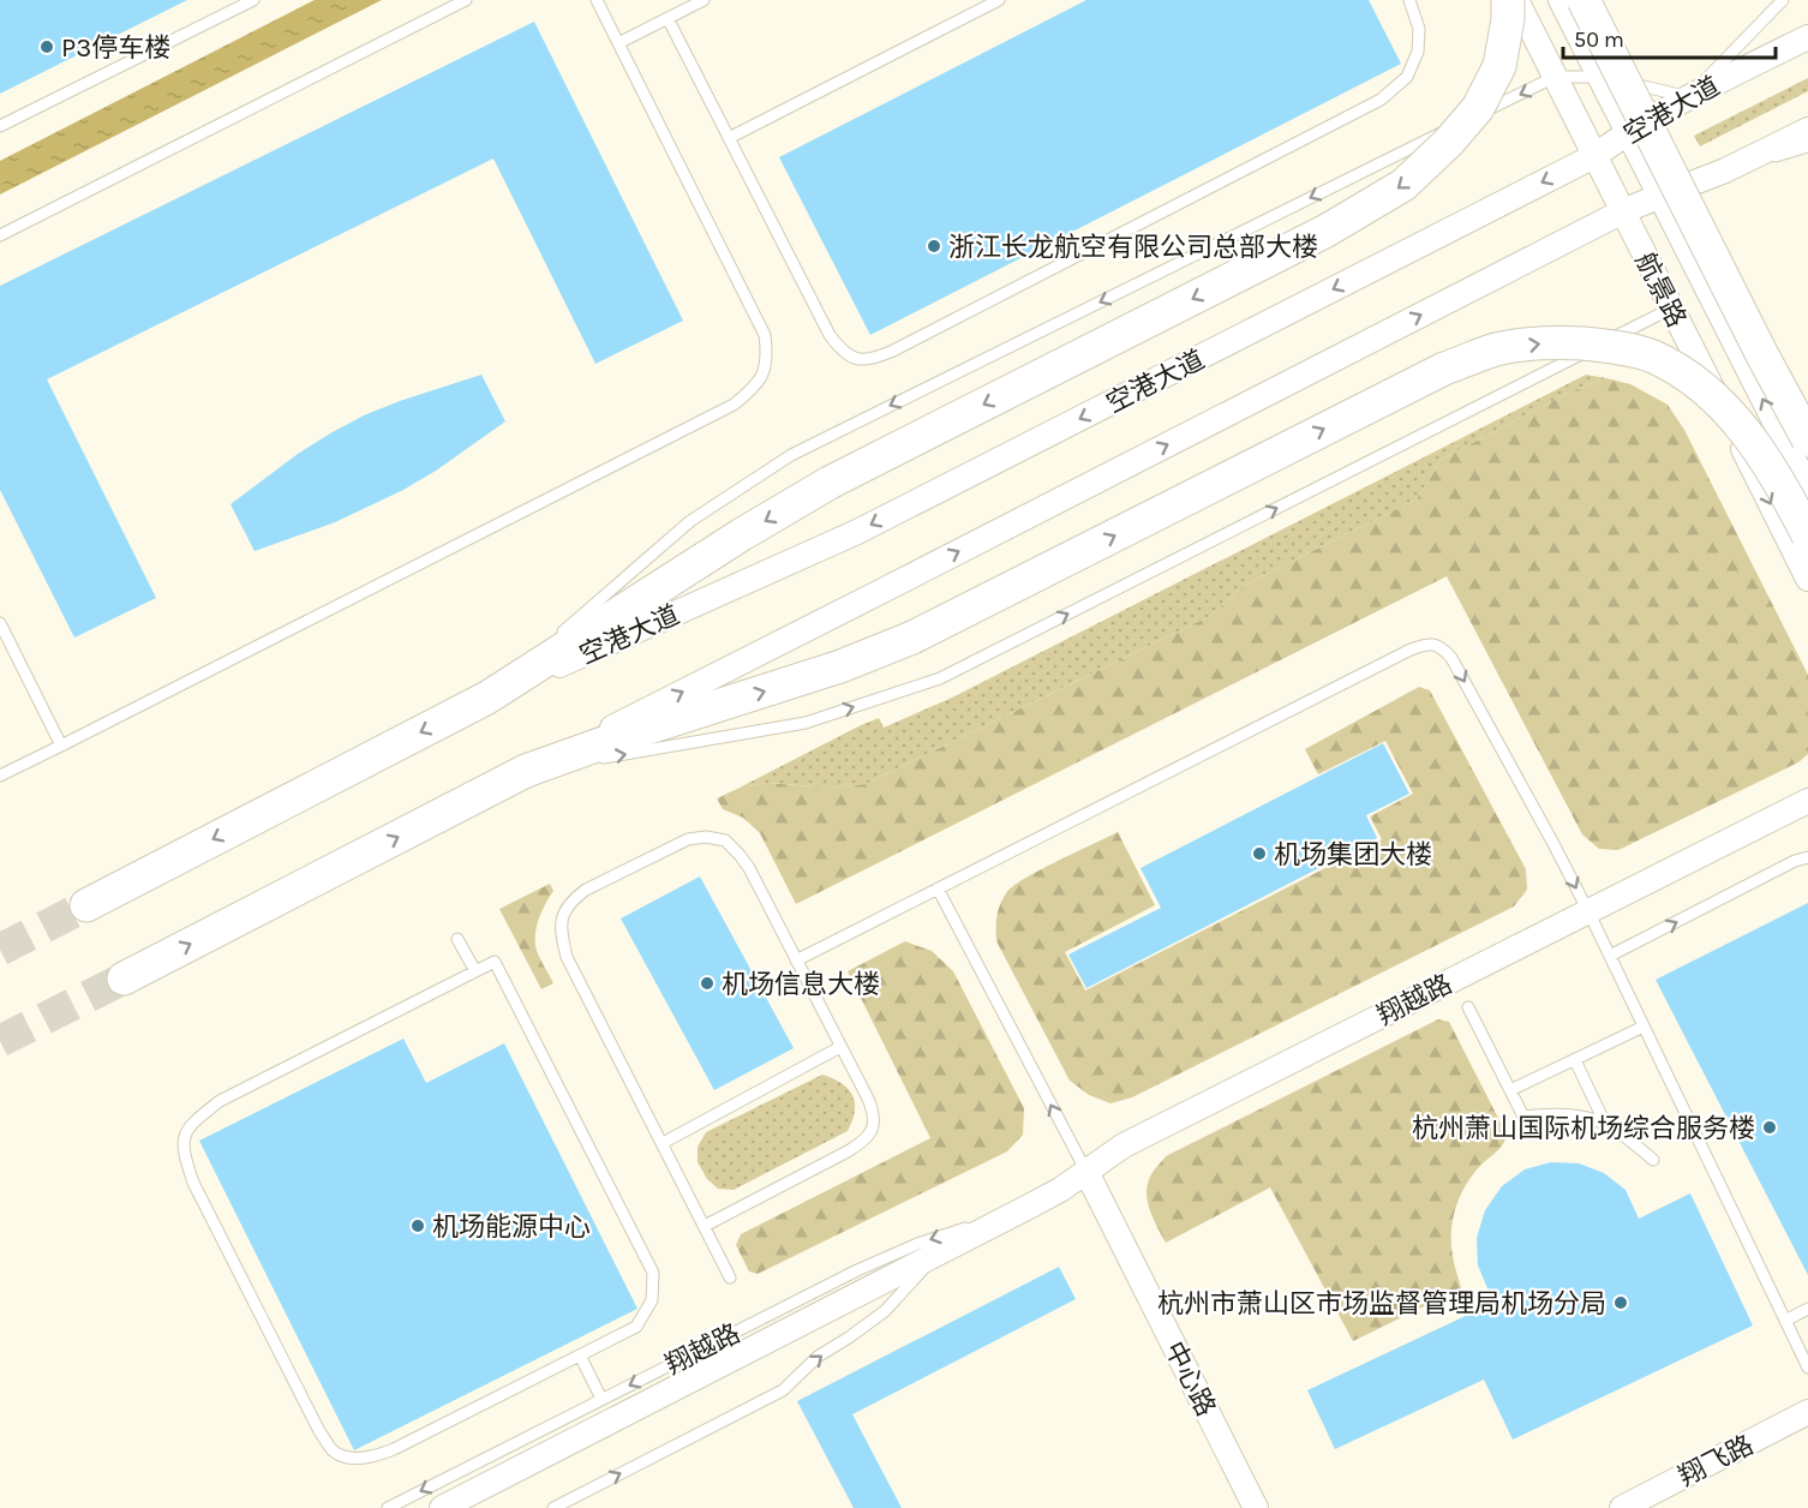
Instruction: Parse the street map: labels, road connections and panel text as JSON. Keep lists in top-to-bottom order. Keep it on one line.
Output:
{"streets":{"main road":["空港大道"],"street":["航景路","翔越路","中心路","翔飞路"]},"crossings":[["空港大道","航景路"],["翔越路","中心路"]],"one_way":["空港大道"],"places":["P3停车楼","浙江长龙航空有限公司总部大楼","机场集团大楼","机场信息大楼","杭州萧山国际机场综合服务楼","机场能源中心","杭州市萧山区市场监督管理局机场分局"],"scale_bar":"50 m"}
